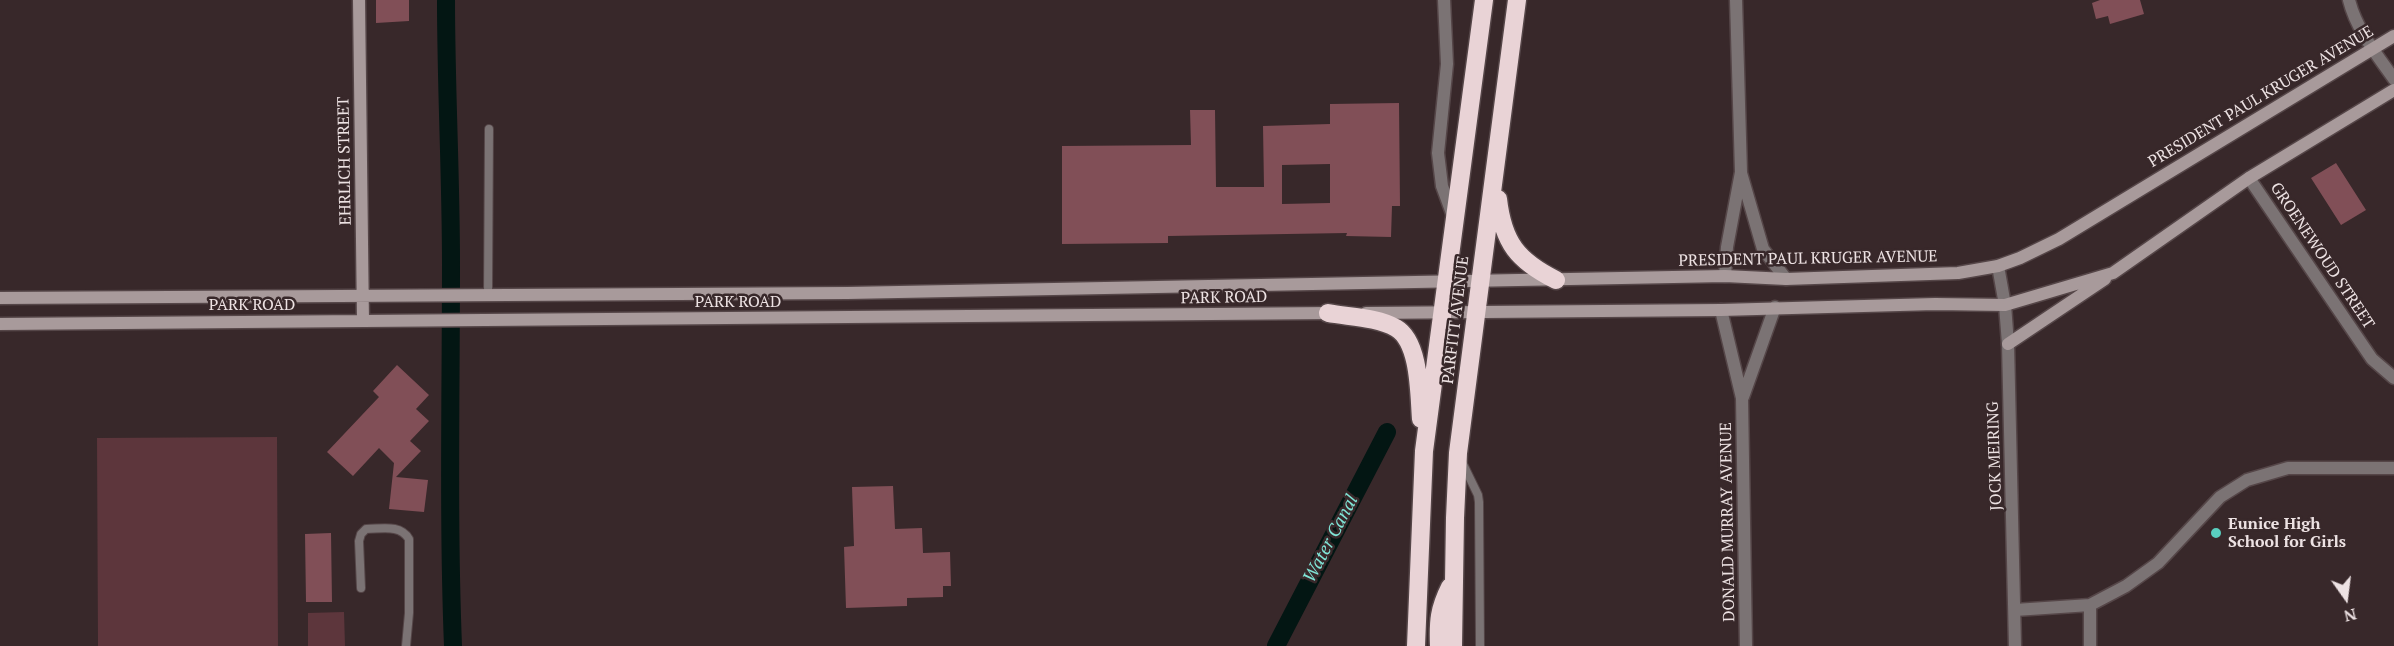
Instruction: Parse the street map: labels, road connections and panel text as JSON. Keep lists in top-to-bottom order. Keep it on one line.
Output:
{"streets":{"highway":["PARFITT AVENUE"],"street":["PRESIDENT PAUL KRUGER AVENUE","EHRLICH STREET","GROENEWOUD STREET","PARK ROAD","JOCK MEIRING","DONALD MURRAY AVENUE"]},"crossings":[["PRESIDENT PAUL KRUGER AVENUE","PARK ROAD"],["PRESIDENT PAUL KRUGER AVENUE","PARFITT AVENUE"],["PRESIDENT PAUL KRUGER AVENUE","JOCK MEIRING"],["EHRLICH STREET","PARK ROAD"],["PARK ROAD","PARFITT AVENUE"]],"water":["Water Canal"],"places":["Eunice High School for Girls"],"north":"bottom"}
